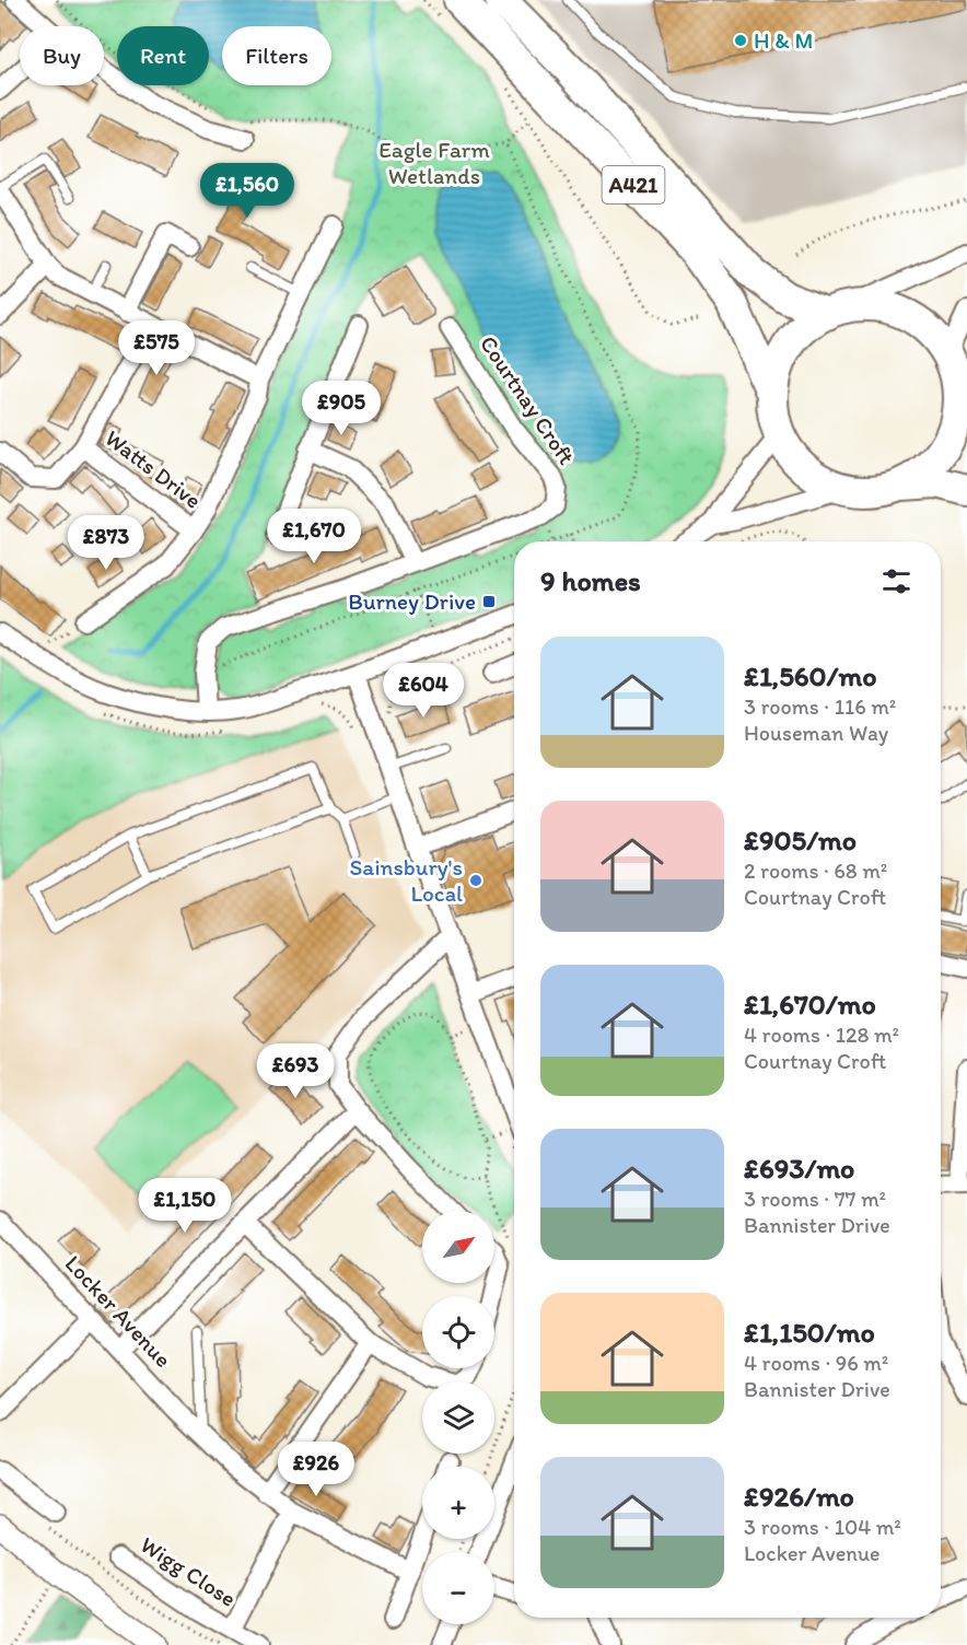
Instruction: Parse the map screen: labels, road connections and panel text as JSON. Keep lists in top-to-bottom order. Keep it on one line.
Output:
{"streets":{"highway":["A421"],"street":["Courtnay Croft","Watts Drive","Locker Avenue","Wigg Close"]},"crossings":[["Locker Avenue","Wigg Close"]],"parks":["Eagle Farm Wetlands"],"places":{"other":["H & M","Sainsbury's Local"],"transit":["Burney Drive"]},"north":"top right","page":{"chip":["Buy","Rent","Filters"],"price":["£1,560","£575","£905","£1,670","£873","£604","£693","£1,150","£926"],"heading":"9 homes","list":[{"name":"£1,560/mo","note":"3 rooms · 116 m² · Houseman Way"},{"name":"£905/mo","note":"2 rooms · 68 m² · Courtnay Croft"},{"name":"£1,670/mo","note":"4 rooms · 128 m² · Courtnay Croft"},{"name":"£693/mo","note":"3 rooms · 77 m² · Bannister Drive"},{"name":"£1,150/mo","note":"4 rooms · 96 m² · Bannister Drive"},{"name":"£926/mo","note":"3 rooms · 104 m² · Locker Avenue"}],"map_buttons":["+","−"]}}
